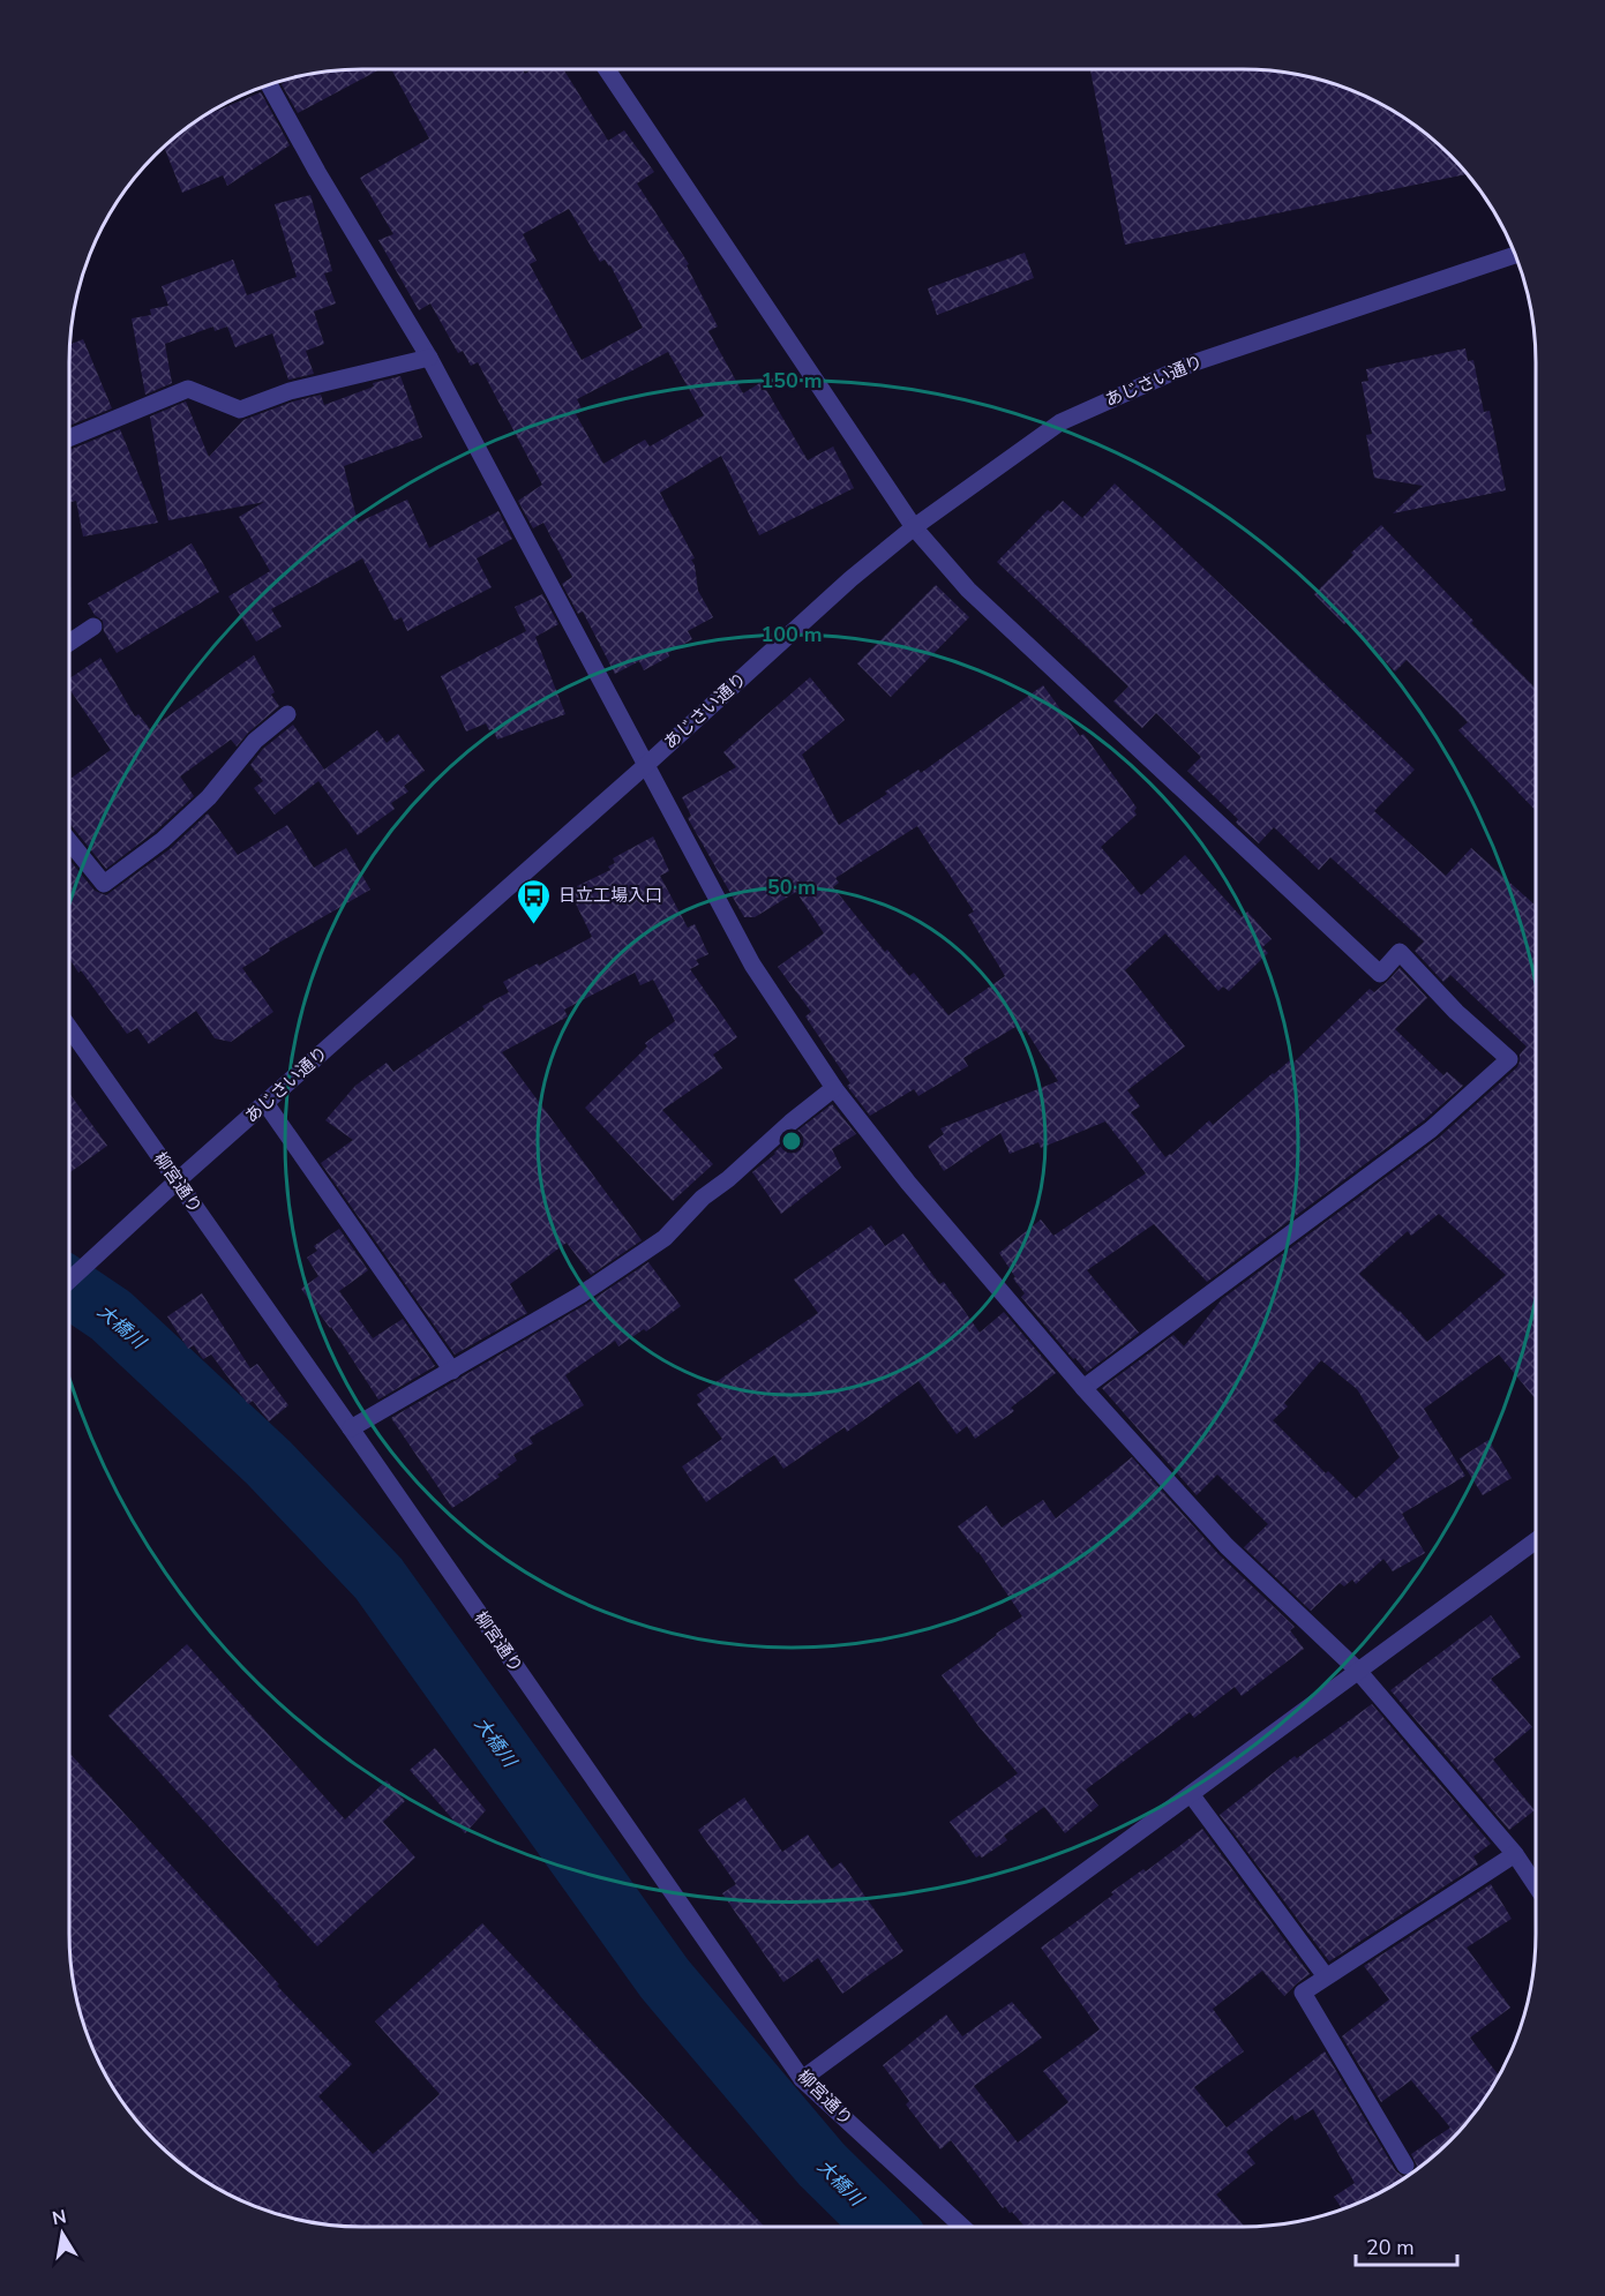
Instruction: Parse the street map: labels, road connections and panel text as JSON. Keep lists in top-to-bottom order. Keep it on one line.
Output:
{"streets":{"street":["あじさい通り","柳宮通り"]},"crossings":[["あじさい通り","柳宮通り"]],"water":["大橋川"],"places":{"bus stop":["日立工場入口"]},"scale_bar":"20 m","north":"top","rings":["150 m","100 m","50 m"]}
